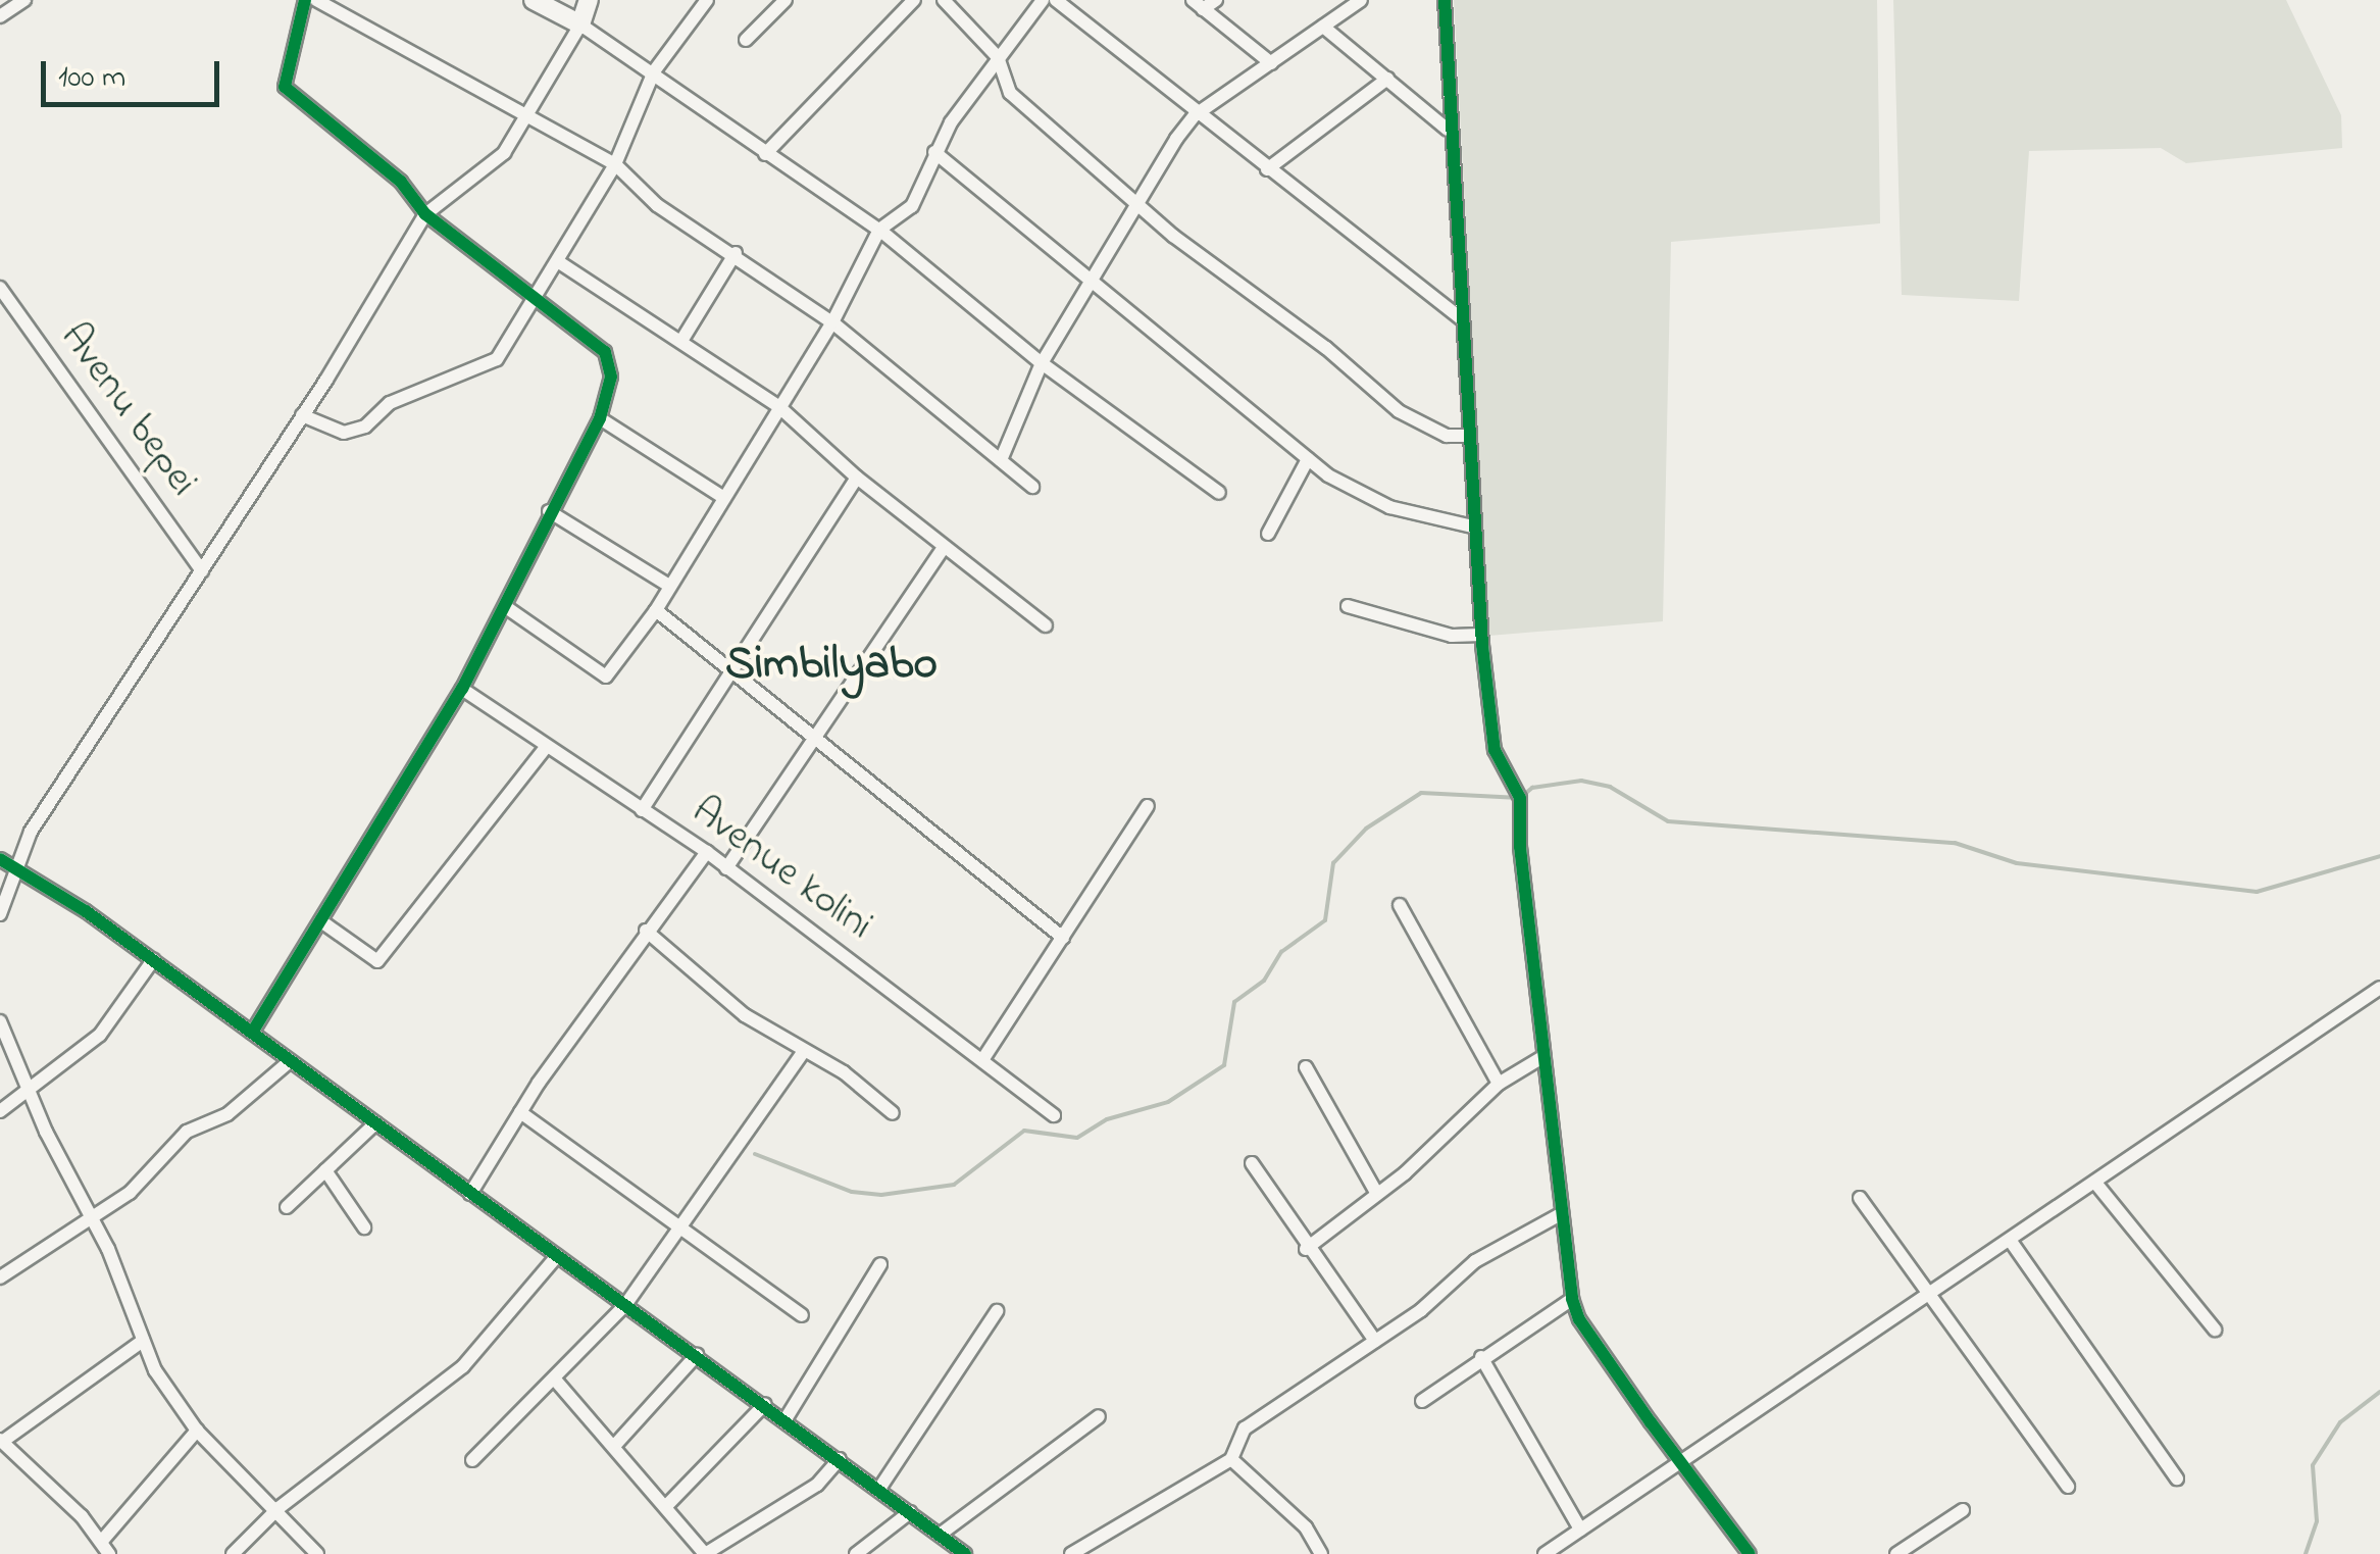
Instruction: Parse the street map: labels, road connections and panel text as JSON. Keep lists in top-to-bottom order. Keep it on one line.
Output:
{"streets":{"street":["Avenu bepei","Avenue kolini"]},"districts":["Simbilyabo"],"scale_bar":"100 m"}
